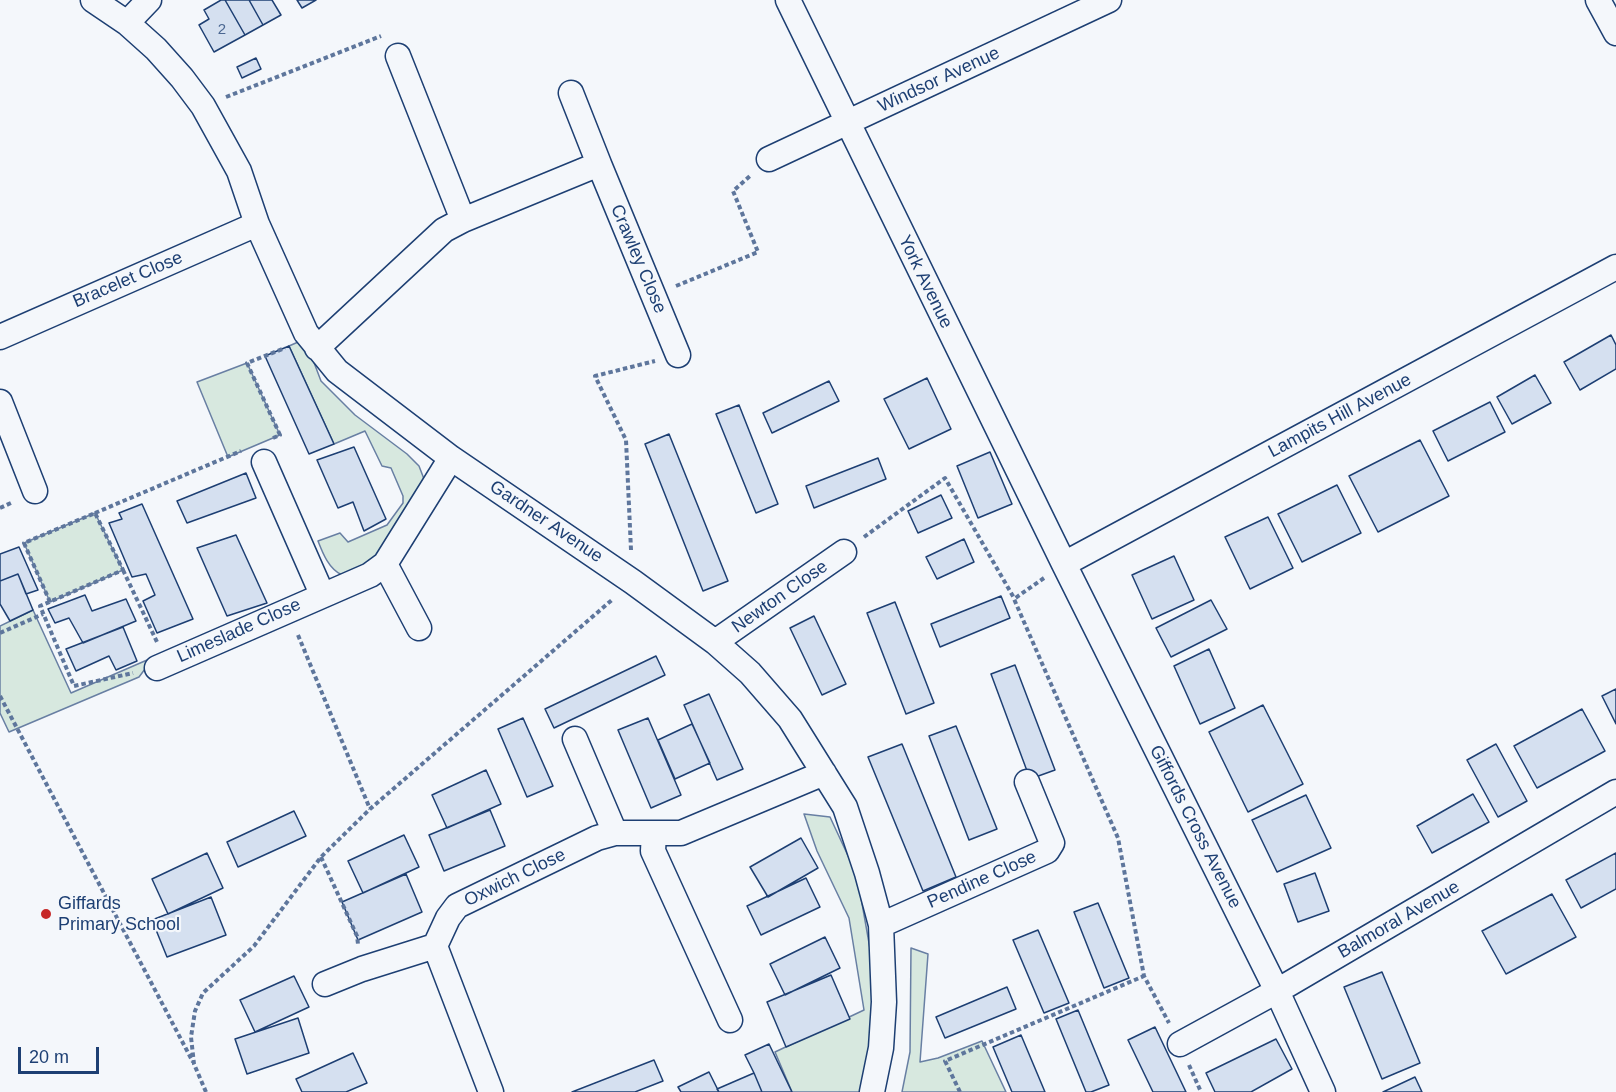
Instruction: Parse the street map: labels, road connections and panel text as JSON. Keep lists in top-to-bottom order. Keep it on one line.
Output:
{"streets":{"street":["Windsor Avenue","Crawley Close","Bracelet Close","York Avenue","Lampits Hill Avenue","Gardner Avenue","Newton Close","Limeslade Close","Giffords Cross Avenue","Oxwich Close","Pendine Close","Balmoral Avenue"]},"crossings":[["Windsor Avenue","York Avenue"],["Bracelet Close","Gardner Avenue"],["York Avenue","Lampits Hill Avenue"],["York Avenue","Giffords Cross Avenue"],["Lampits Hill Avenue","Giffords Cross Avenue"],["Gardner Avenue","Newton Close"],["Gardner Avenue","Limeslade Close"],["Gardner Avenue","Oxwich Close"],["Gardner Avenue","Pendine Close"],["Giffords Cross Avenue","Balmoral Avenue"]],"places":["Giffards Primary School"],"house_numbers":["2"],"scale_bar":"20 m"}
